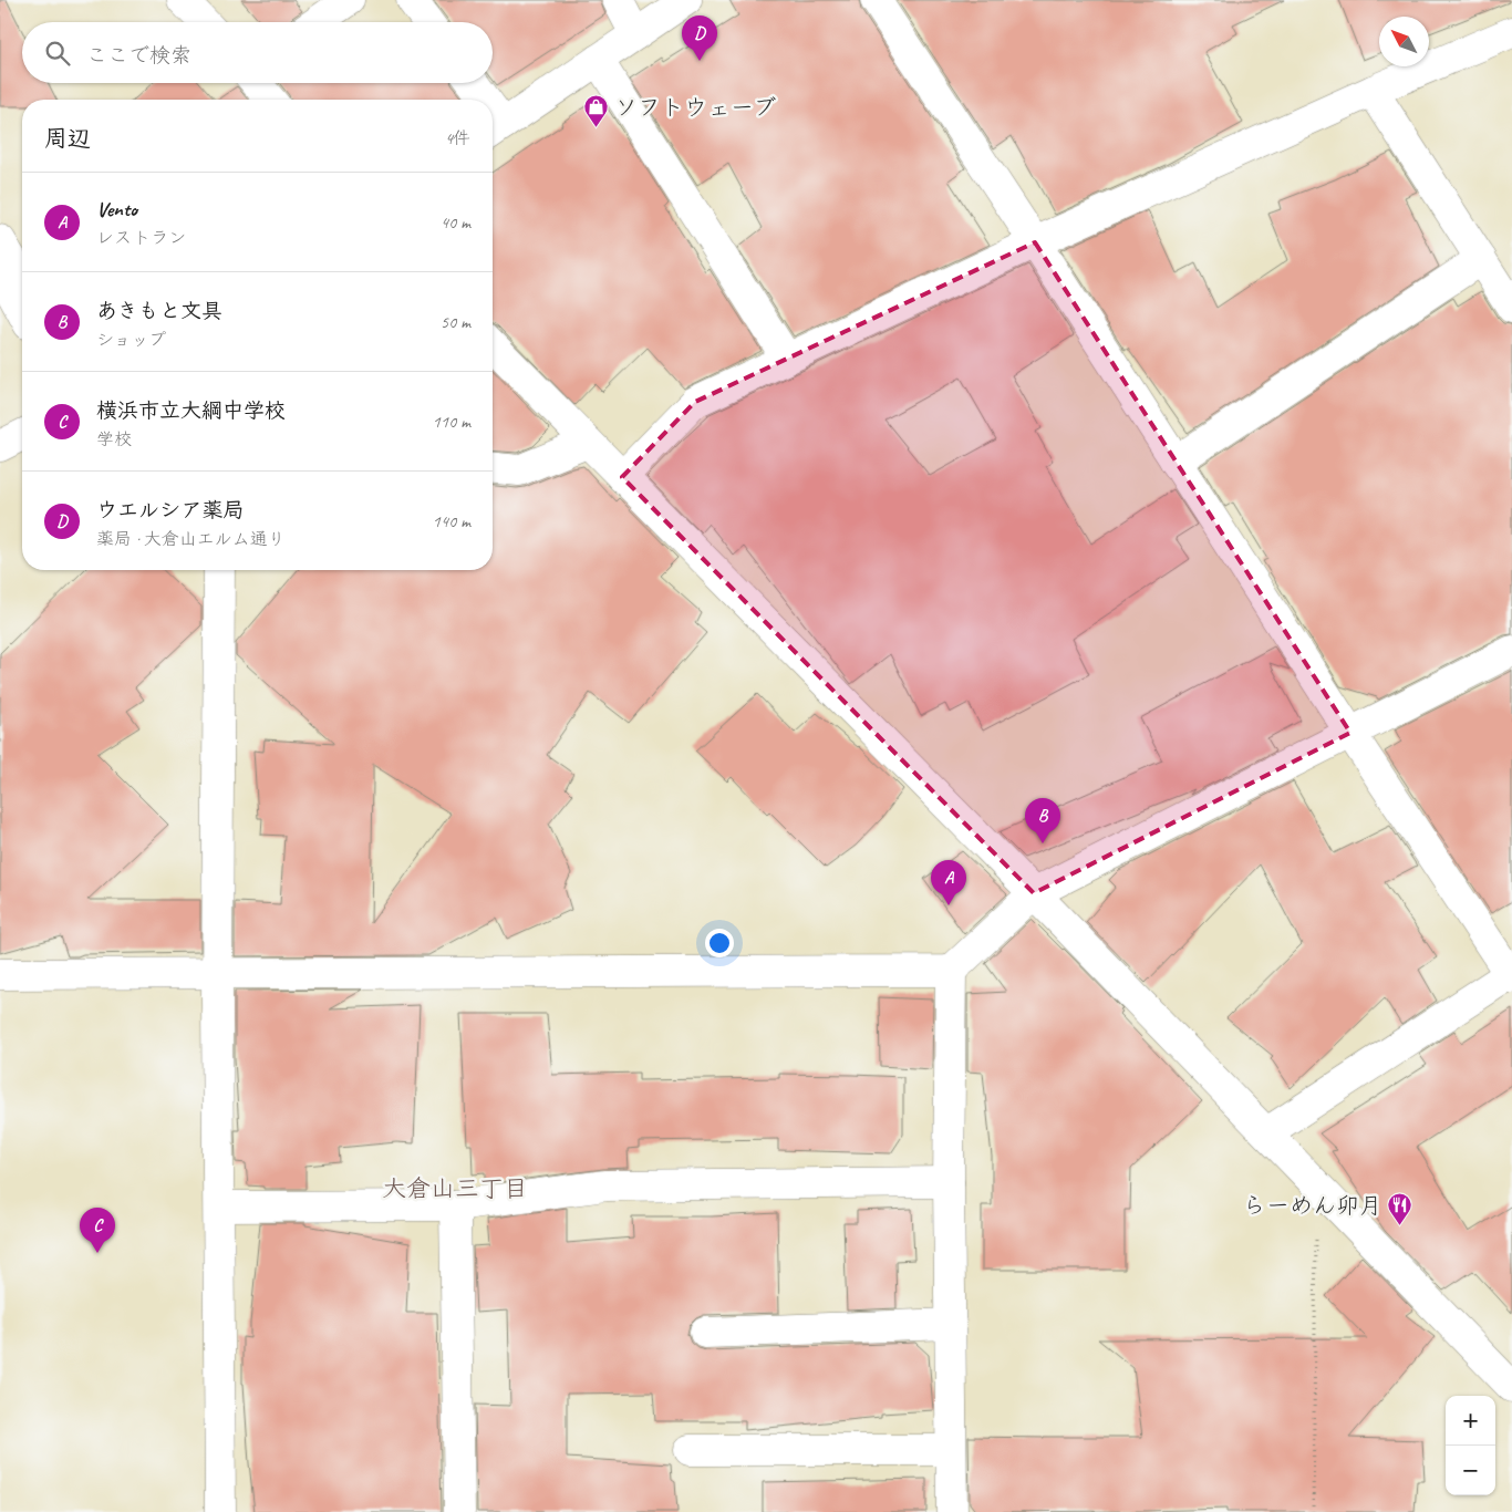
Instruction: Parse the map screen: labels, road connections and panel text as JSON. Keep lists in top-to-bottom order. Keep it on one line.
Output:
{"districts":["大倉山三丁目"],"places":{"shop":["ソフトウェーブ"],"restaurant":["らーめん卯月"]},"north":"top left","page":{"pins":["D","B","A","C"],"search":"ここで検索","heading":["周辺","4件"],"list":[{"mark":"A","name":"Vento","note":"レストラン","value":"40 m"},{"mark":"B","name":"あきもと文具","note":"ショップ","value":"50 m"},{"mark":"C","name":"横浜市立大綱中学校","note":"学校","value":"110 m"},{"mark":"D","name":"ウエルシア薬局","note":"薬局 · 大倉山エルム通り","value":"140 m"}],"map_buttons":["+","−"]}}
